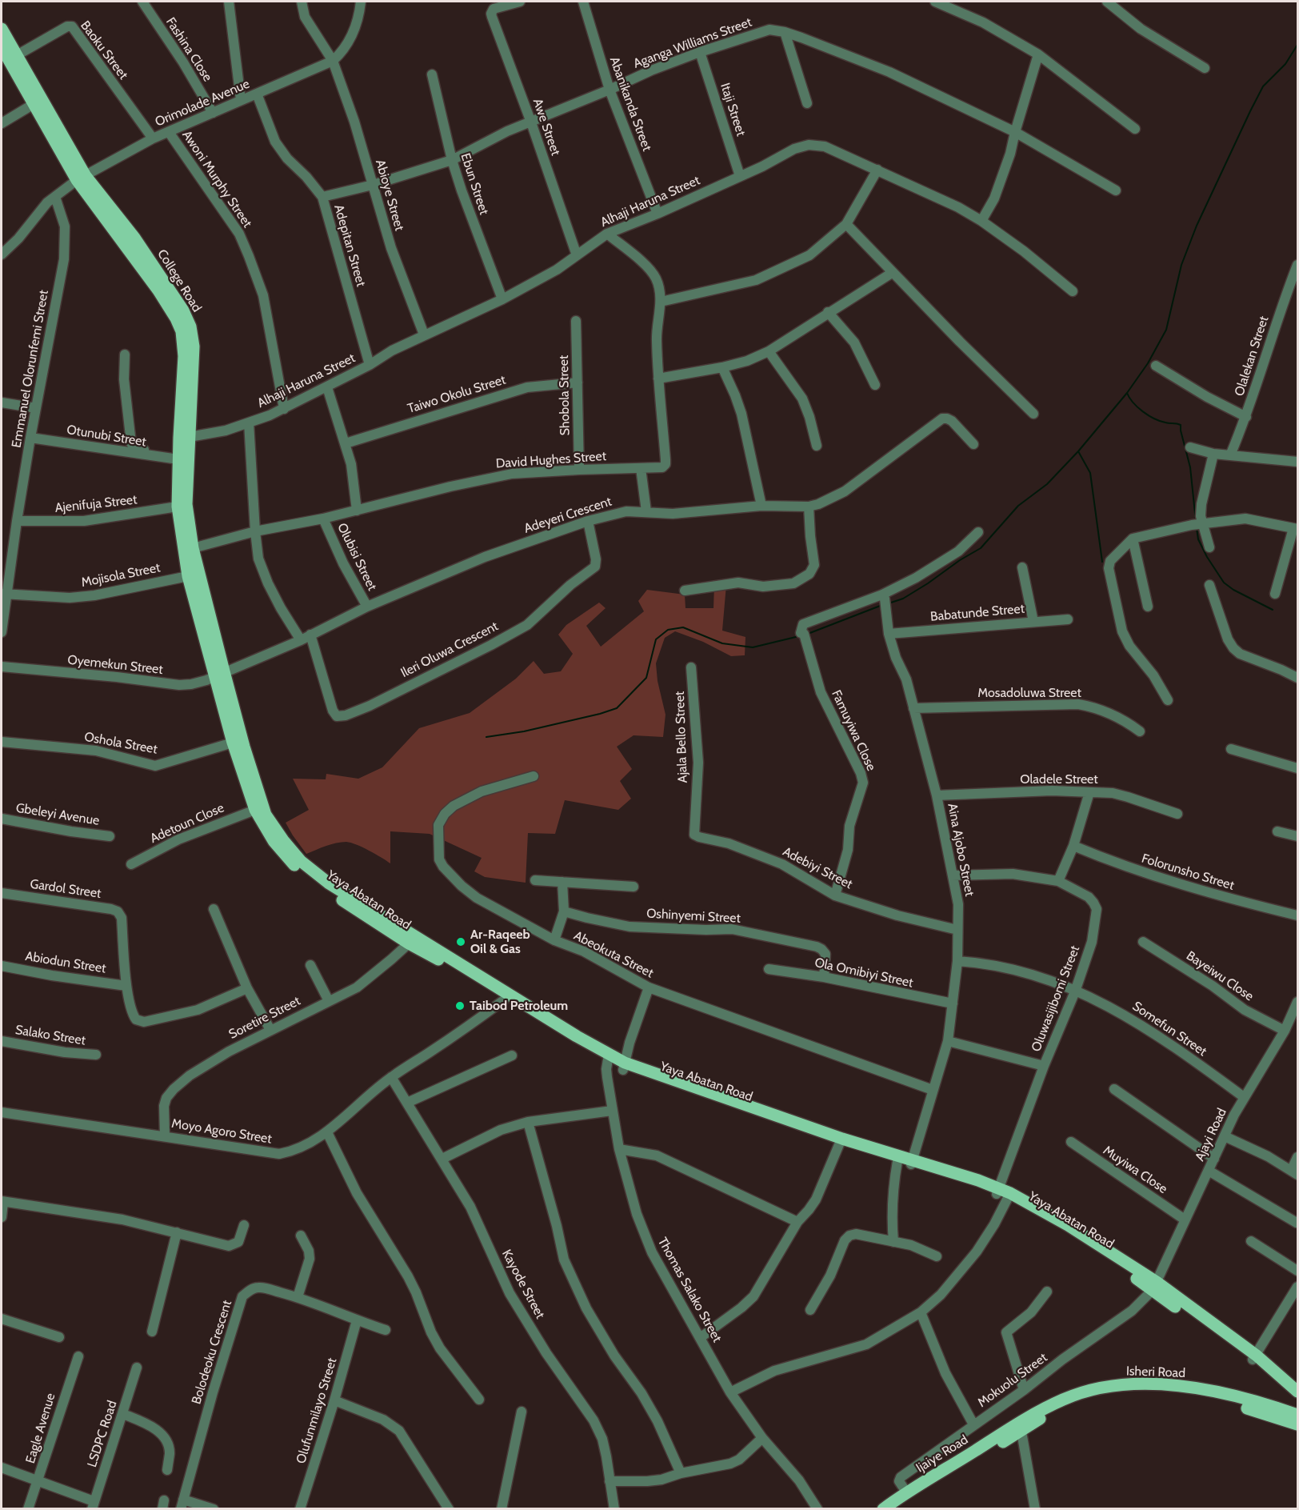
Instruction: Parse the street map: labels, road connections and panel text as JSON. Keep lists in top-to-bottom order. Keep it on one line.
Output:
{"streets":{"main road":["College Road","Yaya Abatan Road","Isheri Road","Ijaiye Road"],"street":["Aganga Williams Street","Fashina Close","Baoku Street","Orimolade Avenue","Abanikanda Street","Itaji Street","Awe Street","Awoni Murphy Street","Ebun Street","Abioye Street","Alhaji Haruna Street","Adepitan Street","Olalekan Street","Emmanuel Olorunfemi Street","Taiwo Okolu Street","Shobola Street","Otunubi Street","David Hughes Street","Ajenifuja Street","Adeyeri Crescent","Olubisi Street","Mojisola Street","Babatunde Street","Ileri Oluwa Crescent","Oyemekun Street","Mosadoluwa Street","Famuyiwa Close","Ajala Bello Street","Oshola Street","Oladele Street","Gbeleyi Avenue","Adetoun Close","Aina Ajobo Street","Adebiyi Street","Folorunsho Street","Gardol Street","Oshinyemi Street","Abeokuta Street","Abiodun Street","Ola Omibiyi Street","Bayeiwu Close","Oluwasijibomi Street","Soretire Street","Somefun Street","Salako Street","Moyo Agoro Street","Ajayi Road","Muyiwa Close","Kayode Street","Thomas Salako Street","Bolodeoku Crescent","Mokuolu Street","Olufunmilayo Street","Eagle Avenue","LSDPC Road"]},"crossings":[["Aganga Williams Street","Abanikanda Street"],["Aganga Williams Street","Itaji Street"],["Aganga Williams Street","Awe Street"],["Aganga Williams Street","Ebun Street"],["Aganga Williams Street","Abioye Street"],["Aganga Williams Street","Adepitan Street"],["Fashina Close","Orimolade Avenue"],["Baoku Street","Orimolade Avenue"],["Baoku Street","College Road"],["Orimolade Avenue","Awoni Murphy Street"],["Orimolade Avenue","Abioye Street"],["Orimolade Avenue","Adepitan Street"],["Orimolade Avenue","College Road"],["Orimolade Avenue","Emmanuel Olorunfemi Street"],["Abanikanda Street","Alhaji Haruna Street"],["Itaji Street","Alhaji Haruna Street"],["Awe Street","Alhaji Haruna Street"],["Awoni Murphy Street","Alhaji Haruna Street"],["Ebun Street","Alhaji Haruna Street"],["Abioye Street","Alhaji Haruna Street"],["Alhaji Haruna Street","Adepitan Street"],["Alhaji Haruna Street","College Road"],["Alhaji Haruna Street","David Hughes Street"],["College Road","Otunubi Street"],["College Road","David Hughes Street"],["College Road","Ajenifuja Street"],["College Road","Adeyeri Crescent"],["College Road","Mojisola Street"],["College Road","Oyemekun Street"],["College Road","Yaya Abatan Road"],["Emmanuel Olorunfemi Street","Otunubi Street"],["Emmanuel Olorunfemi Street","Ajenifuja Street"],["Emmanuel Olorunfemi Street","Mojisola Street"],["Taiwo Okolu Street","Shobola Street"],["Shobola Street","David Hughes Street"],["David Hughes Street","Olubisi Street"],["Adeyeri Crescent","Olubisi Street"],["Adeyeri Crescent","Ileri Oluwa Crescent"],["Adeyeri Crescent","Oyemekun Street"],["Adeyeri Crescent","Yaya Abatan Road"],["Babatunde Street","Aina Ajobo Street"],["Oyemekun Street","Yaya Abatan Road"],["Mosadoluwa Street","Aina Ajobo Street"],["Famuyiwa Close","Aina Ajobo Street"],["Famuyiwa Close","Adebiyi Street"],["Ajala Bello Street","Adebiyi Street"],["Oshola Street","Yaya Abatan Road"],["Oladele Street","Aina Ajobo Street"],["Adetoun Close","Yaya Abatan Road"],["Aina Ajobo Street","Adebiyi Street"],["Aina Ajobo Street","Yaya Abatan Road"],["Aina Ajobo Street","Abeokuta Street"],["Aina Ajobo Street","Ola Omibiyi Street"],["Aina Ajobo Street","Oluwasijibomi Street"],["Aina Ajobo Street","Somefun Street"],["Gardol Street","Abiodun Street"],["Yaya Abatan Road","Oluwasijibomi Street"],["Yaya Abatan Road","Soretire Street"],["Yaya Abatan Road","Moyo Agoro Street"],["Yaya Abatan Road","Ajayi Road"],["Yaya Abatan Road","Thomas Salako Street"],["Yaya Abatan Road","Mokuolu Street"],["Oshinyemi Street","Ola Omibiyi Street"],["Bayeiwu Close","Ajayi Road"],["Oluwasijibomi Street","Somefun Street"],["Oluwasijibomi Street","Thomas Salako Street"],["Soretire Street","Moyo Agoro Street"],["Somefun Street","Ajayi Road"],["Moyo Agoro Street","Kayode Street"],["Ajayi Road","Muyiwa Close"],["Ajayi Road","Mokuolu Street"],["Bolodeoku Crescent","Olufunmilayo Street"],["Isheri Road","Ijaiye Road"],["Mokuolu Street","Ijaiye Road"]],"places":["Ar-Raqeeb Oil & Gas","Taibod Petroleum"]}
